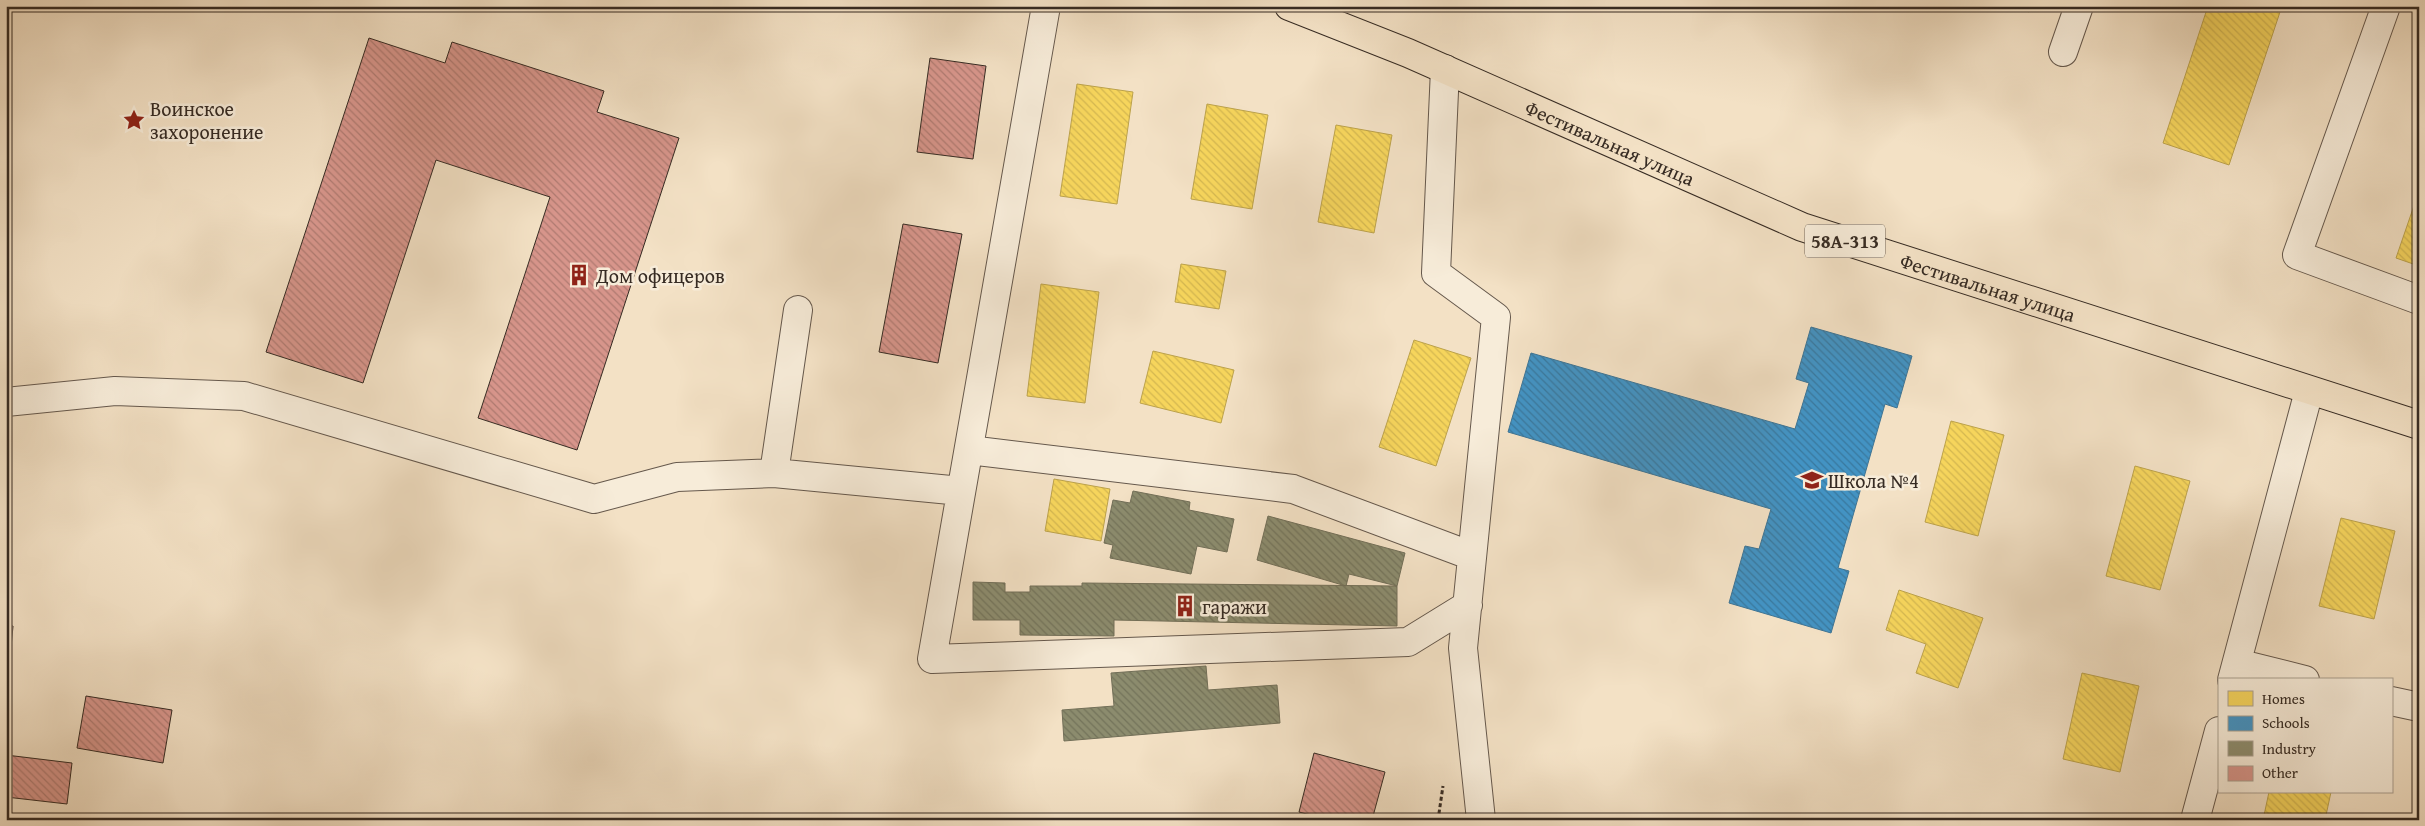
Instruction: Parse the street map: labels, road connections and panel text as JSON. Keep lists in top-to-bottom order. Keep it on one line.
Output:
{"streets":{"main road":["Фестивальная улица","58А-313"]},"places":{"place":["Воинское захоронение"],"building":["Дом офицеров","гаражи"],"school or university":["Школа №4"]},"legend":["Homes","Schools","Industry","Other"]}
